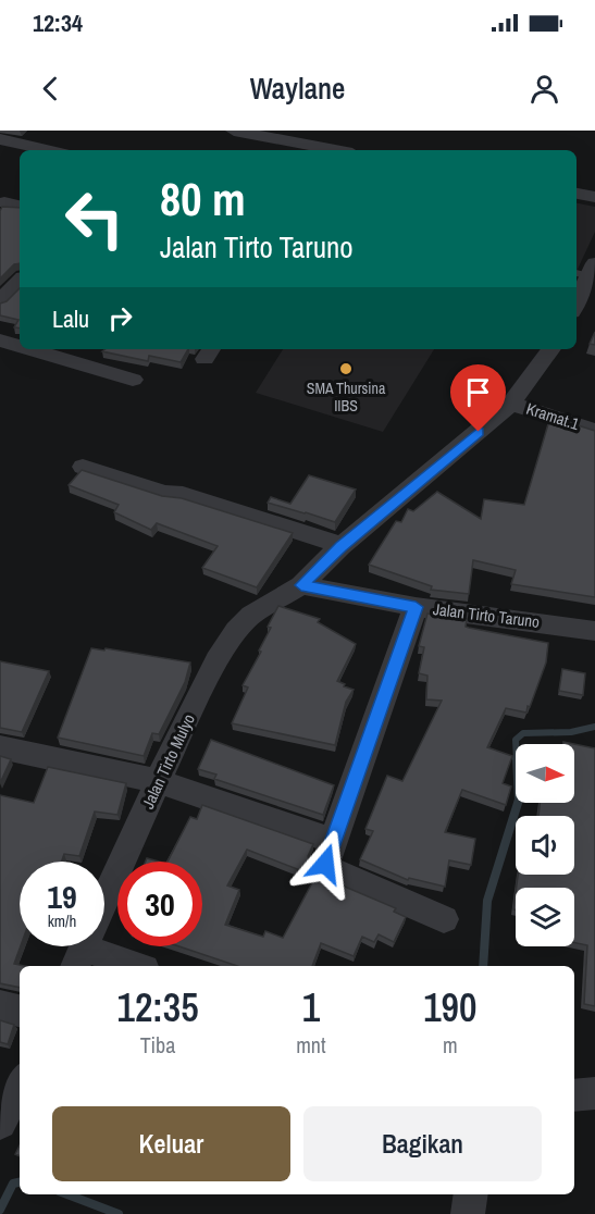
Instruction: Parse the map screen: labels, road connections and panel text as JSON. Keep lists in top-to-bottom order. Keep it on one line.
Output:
{"streets":{"street":["Kramat.1","Jalan Tirto Taruno","Jalan Tirto Mulyo"]},"crossings":[["Kramat.1","Jalan Tirto Mulyo"],["Jalan Tirto Taruno","Jalan Tirto Mulyo"]],"places":["SMA Thursina IIBS"],"north":"right","page":{"status":"12:34","header":"Waylane","turn":["80 m","Jalan Tirto Taruno"],"then":"Lalu","speed":"19 km/h","limit":"30","eta":["12:35","Tiba","1","mnt","190","m"],"buttons":["Keluar","Bagikan"]}}
